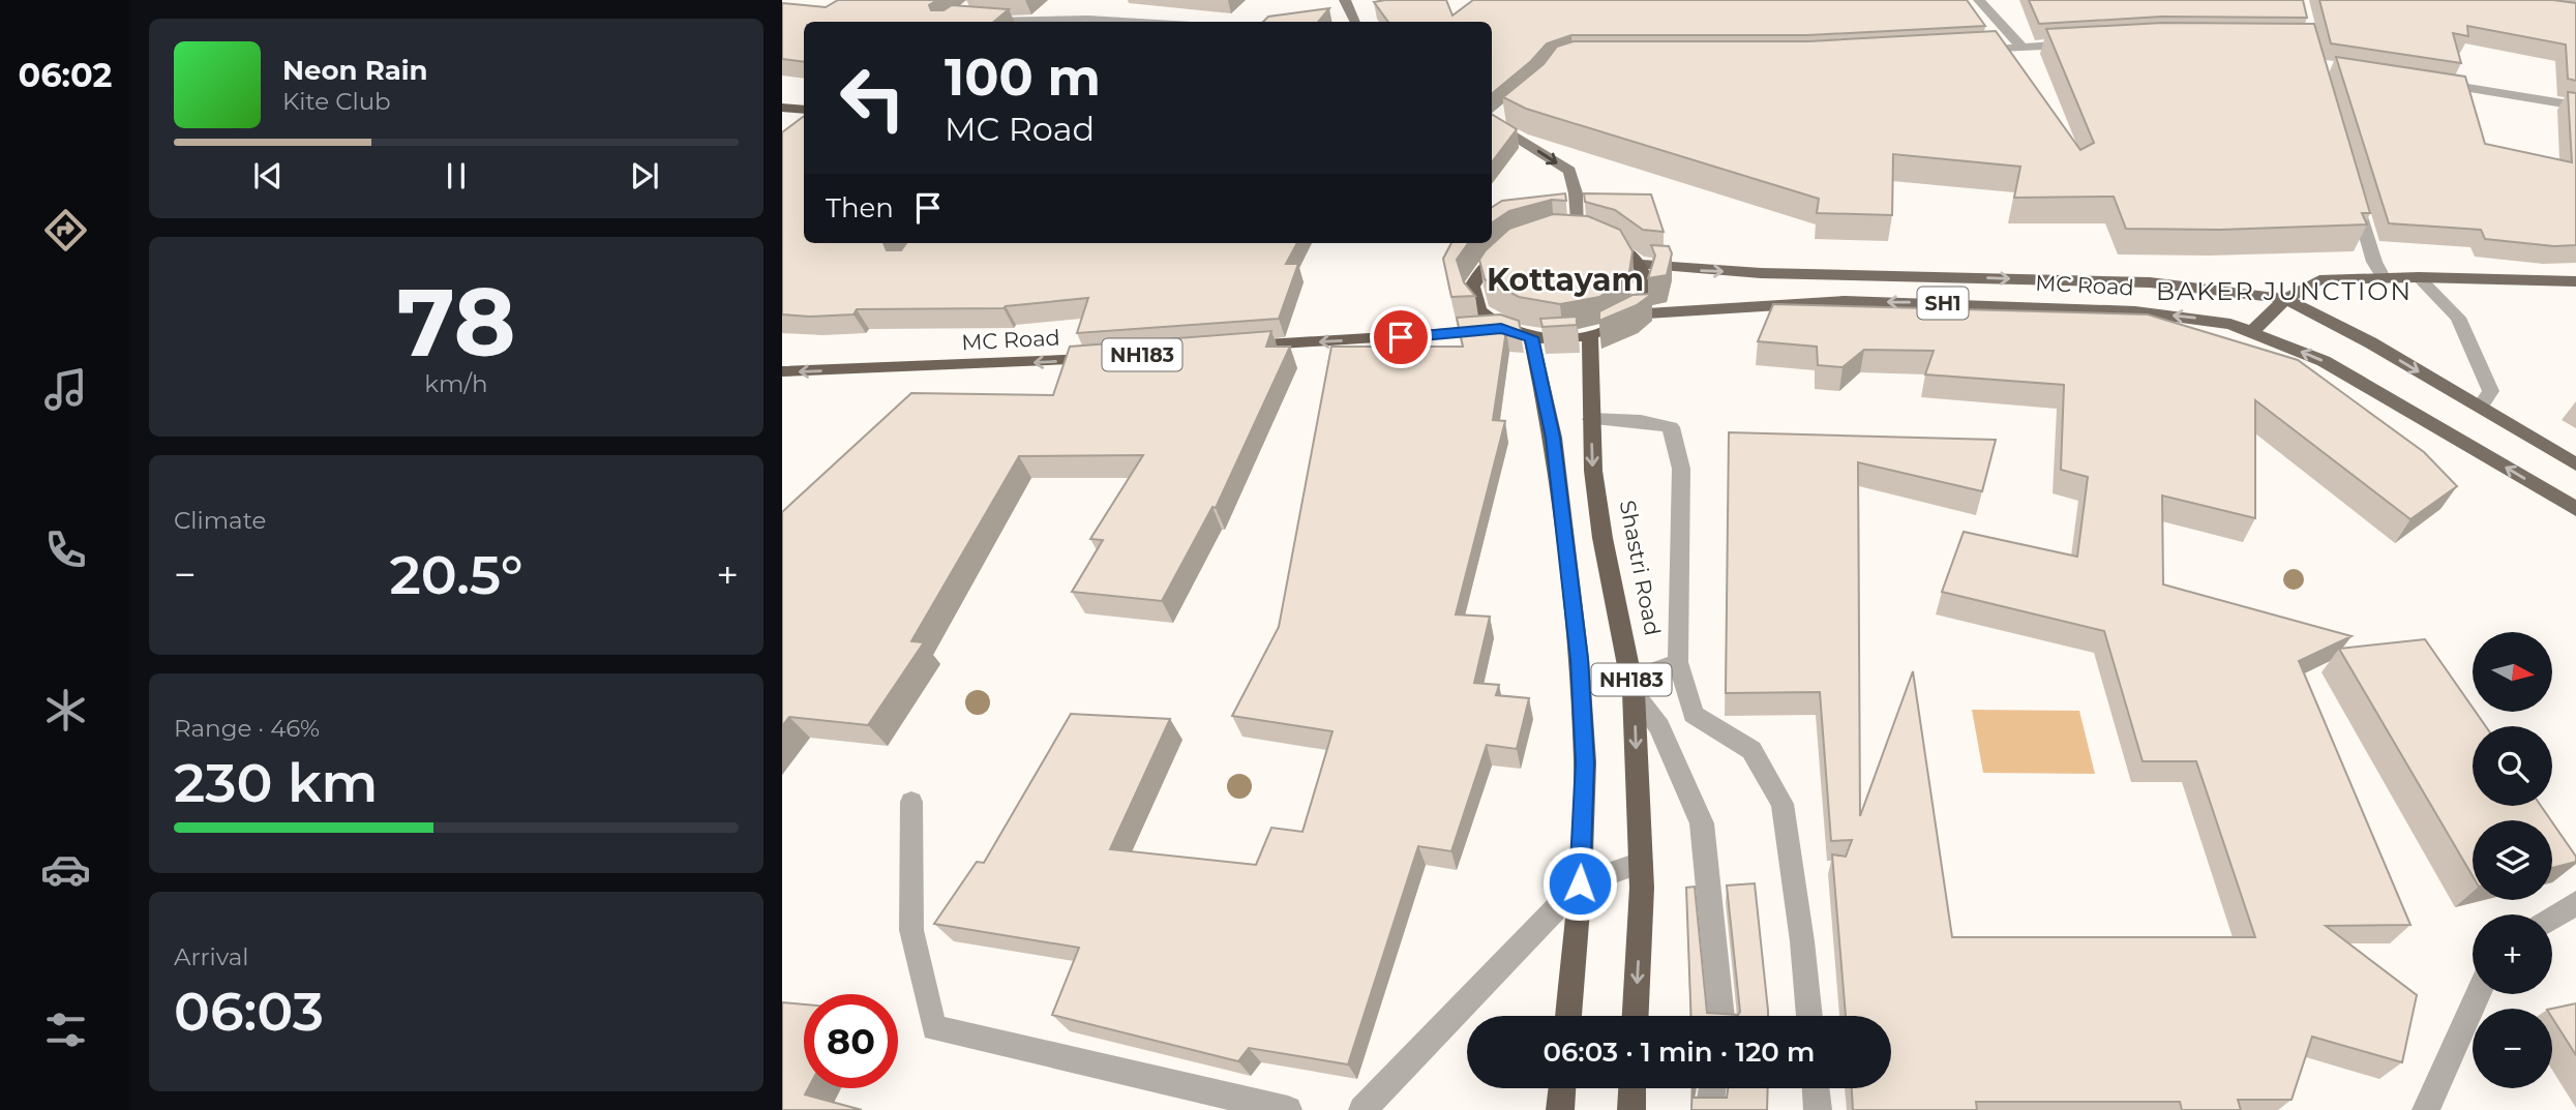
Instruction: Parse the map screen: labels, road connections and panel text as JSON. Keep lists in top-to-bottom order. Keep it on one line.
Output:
{"streets":{"highway":["MC Road","NH183","Shastri Road"],"main road":["SH1"]},"crossings":[["MC Road","NH183"],["MC Road","Shastri Road"],["NH183","Shastri Road"]],"districts":["Kottayam","BAKER JUNCTION"],"north":"right","page":{"tabs":"06:02","turn":["100 m","MC Road"],"song":["Neon Rain","Kite Club"],"then":"Then","tile":[["78","km/h"],"Climate",["Range · 46%","230 km"],["Arrival","06:03"]],"heat":["−","20.5°","+"],"map_buttons":["+","−"],"limit":"80","trip":"06:03 · 1 min · 120 m"}}
